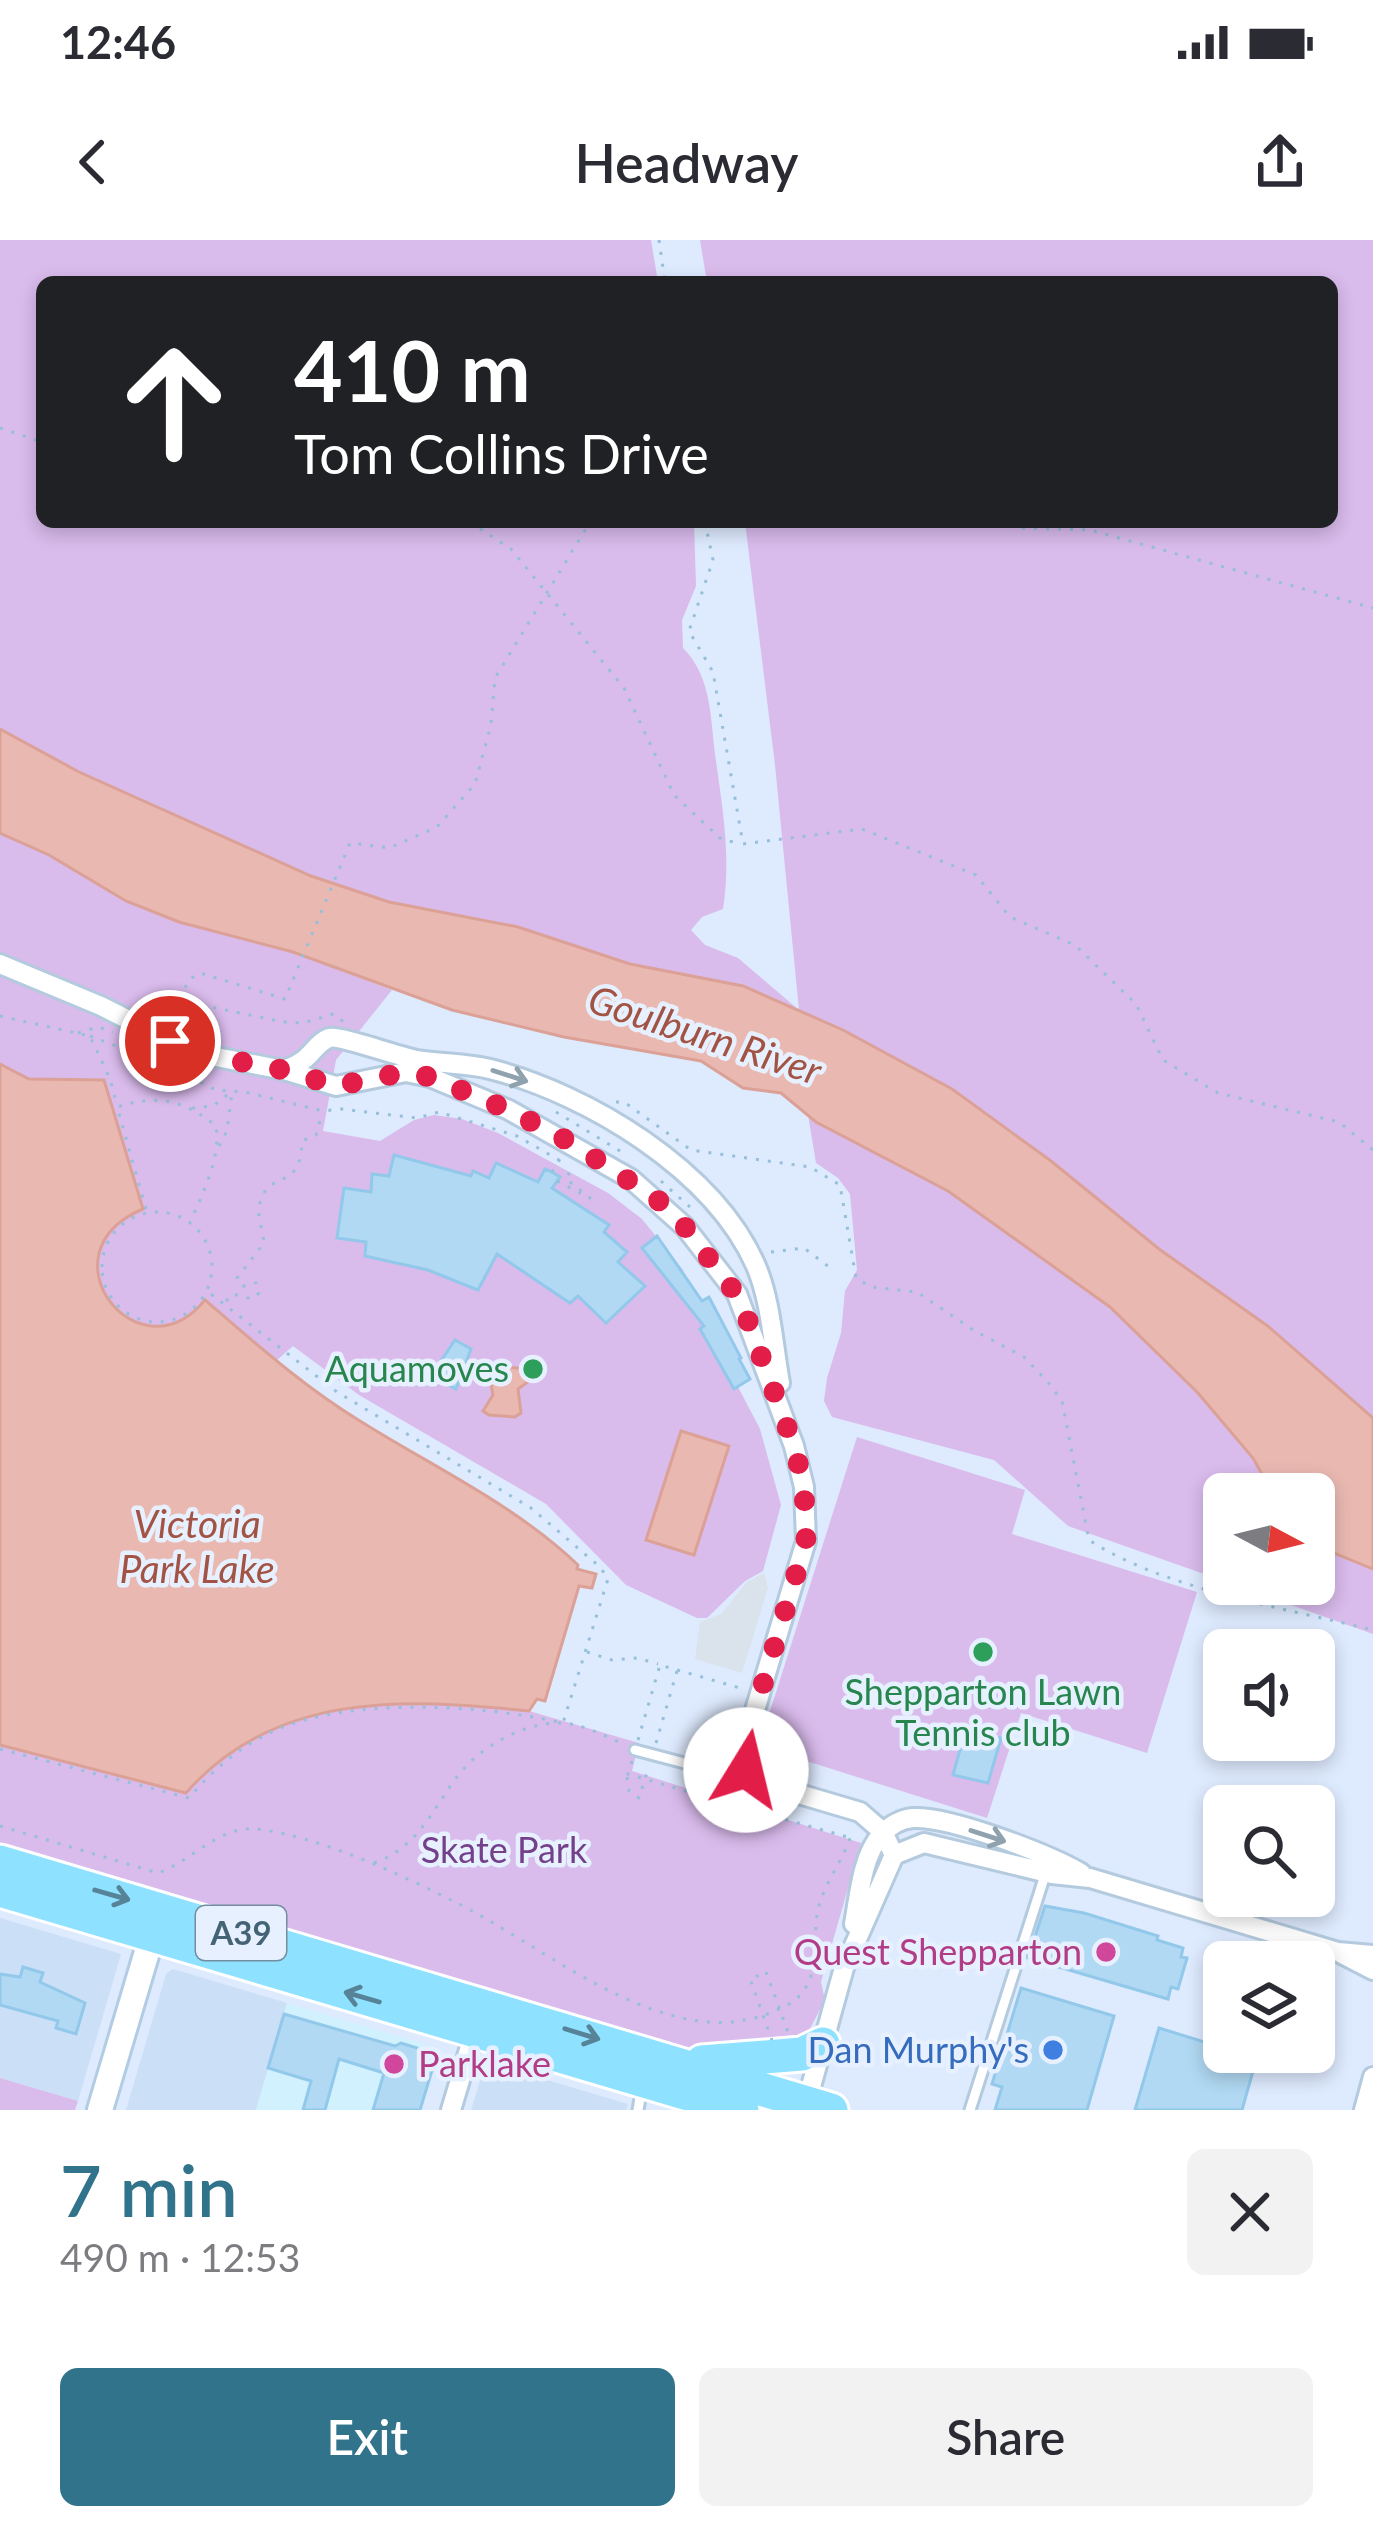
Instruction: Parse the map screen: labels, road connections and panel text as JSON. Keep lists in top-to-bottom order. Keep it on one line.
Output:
{"streets":{"highway":["A39"]},"water":["Goulburn River","Victoria Park Lake"],"parks":["Skate Park"],"places":["Aquamoves","Shepparton Lawn Tennis club","Quest Shepparton","Dan Murphy's","Parklake"],"north":"right","page":{"status":"12:46","header":"Headway","turn":["410 m","Tom Collins Drive"],"heading":["7 min","490 m · 12:53"],"buttons":["Exit","Share"]}}
